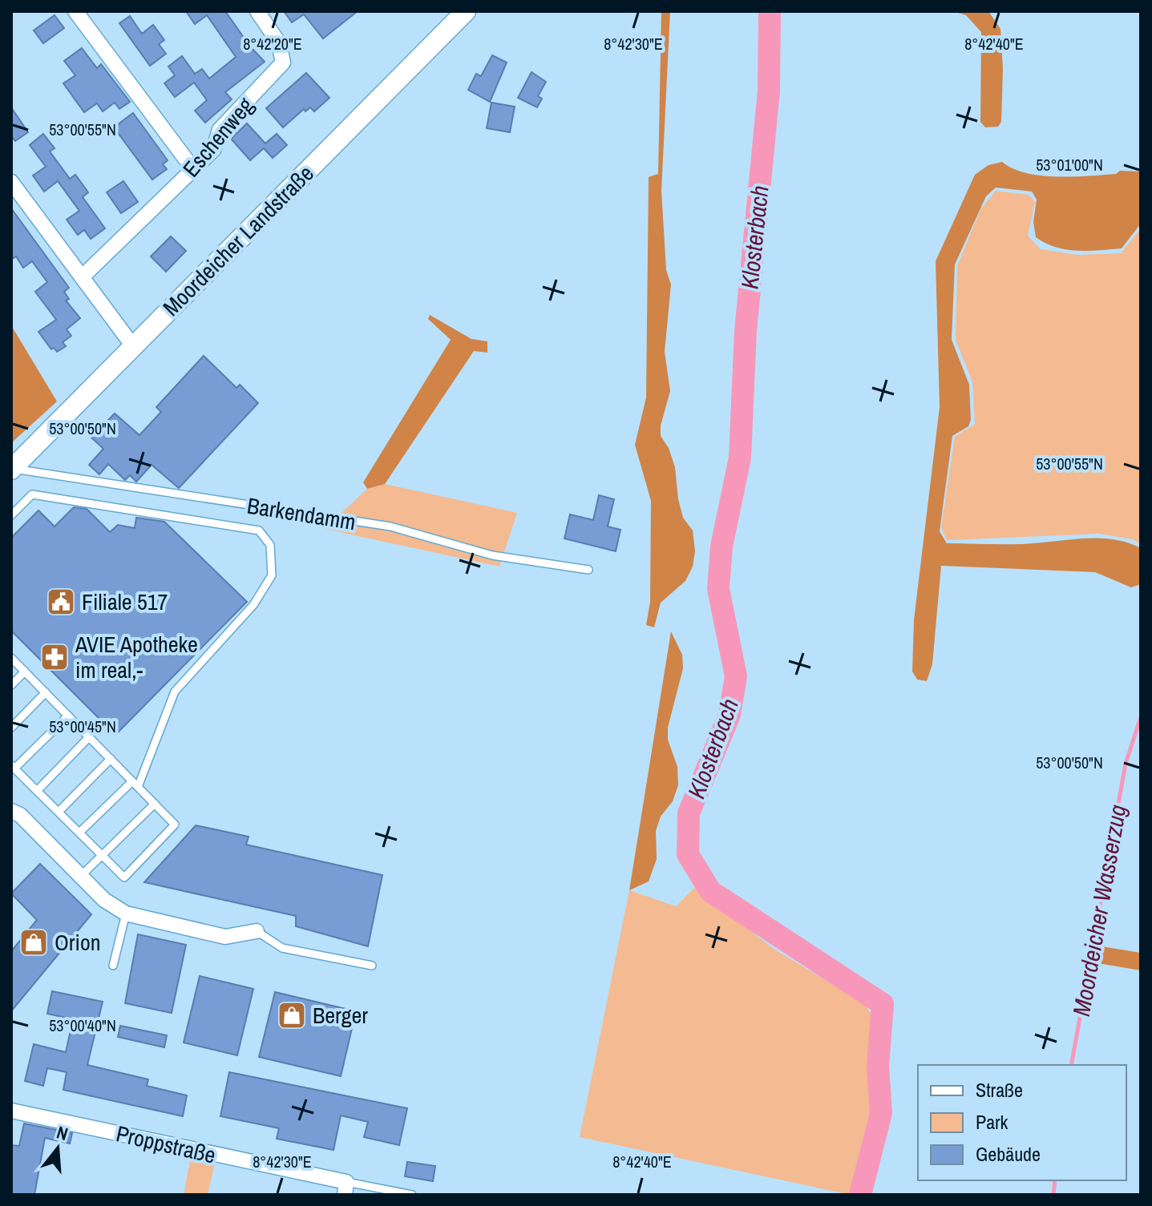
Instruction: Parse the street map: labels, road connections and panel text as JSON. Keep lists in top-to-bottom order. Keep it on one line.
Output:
{"streets":{"main road":["Moordeicher Landstraße"],"street":["Eschenweg","Proppstraße"],"lane":["Barkendamm"]},"crossings":[["Moordeicher Landstraße","Barkendamm"]],"water":["Klosterbach","Moordeicher Wasserzug"],"places":{"public building":["Filiale 517"],"pharmacy":["AVIE Apotheke im real,-"],"shop":["Orion","Berger"]},"legend":["Straße","Park","Gebäude"],"north":"top","coordinates":["8°42'20\"E","8°42'30\"E","8°42'40\"E","53°00'55\"N","53°01'00\"N","53°00'50\"N","53°00'45\"N","53°00'40\"N"]}
